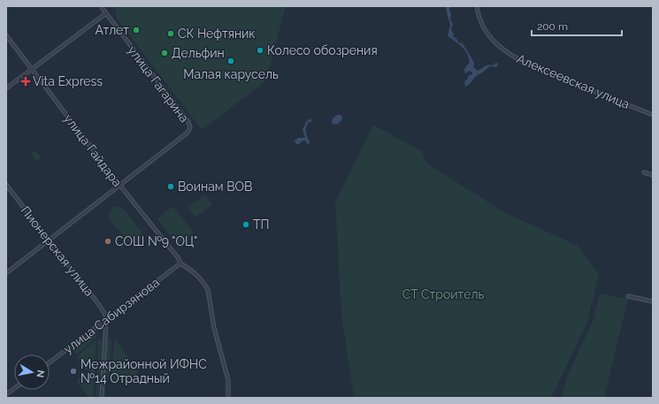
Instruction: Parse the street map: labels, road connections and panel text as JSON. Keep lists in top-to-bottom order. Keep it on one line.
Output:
{"streets":{"street":["Алексеевская улица","улица Гагарина","улица Гайдара","Пионерская улица","улица Сабирзянова"]},"crossings":[["улица Гагарина","улица Гайдара"],["улица Гайдара","улица Сабирзянова"],["Пионерская улица","улица Сабирзянова"]],"parks":["СТ Строитель"],"places":{"other":["Атлет","СК Нефтяник","Колесо обозрения","Дельфин","Малая карусель","Воинам ВОВ","ТП","СОШ №9 \"ОЦ\"","Межрайонной ИФНС №14 Отрадный"],"health":["Vita Express"]},"scale_bar":"200 m","north":"right"}
